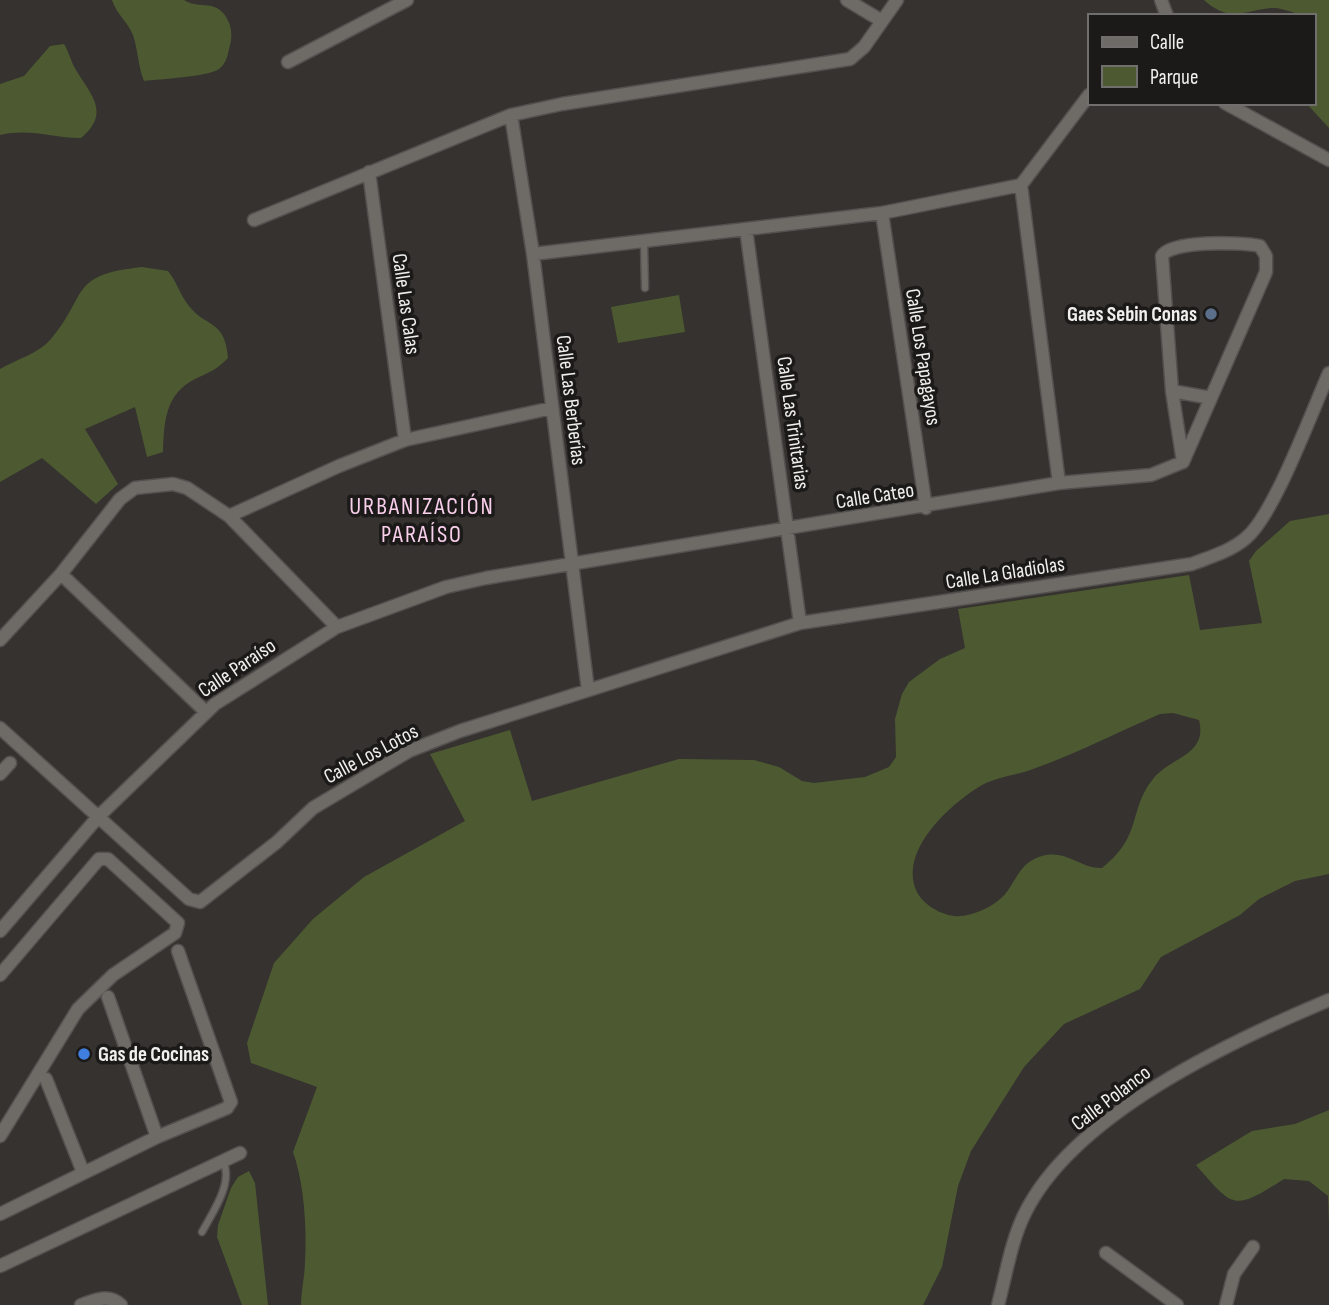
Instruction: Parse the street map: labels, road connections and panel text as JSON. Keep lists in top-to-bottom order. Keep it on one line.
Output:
{"streets":{"street":["Calle Las Calas","Calle Los Papagayos","Calle Las Berberías","Calle Las Trinitarias","Calle Cateo","Calle La Gladiolas","Calle Paraíso","Calle Los Lotos","Calle Polanco"]},"crossings":[["Calle Los Papagayos","Calle Cateo"],["Calle Las Berberías","Calle Cateo"],["Calle Las Berberías","Calle La Gladiolas"],["Calle Las Berberías","Calle Paraíso"],["Calle Las Berberías","Calle Los Lotos"],["Calle Las Trinitarias","Calle Cateo"],["Calle Las Trinitarias","Calle La Gladiolas"],["Calle Cateo","Calle Paraíso"],["Calle La Gladiolas","Calle Los Lotos"],["Calle Paraíso","Calle Los Lotos"]],"districts":["URBANIZACIÓN PARAÍSO"],"places":["Gaes Sebin Conas","Gas de Cocinas"],"legend":["Calle","Parque"]}
